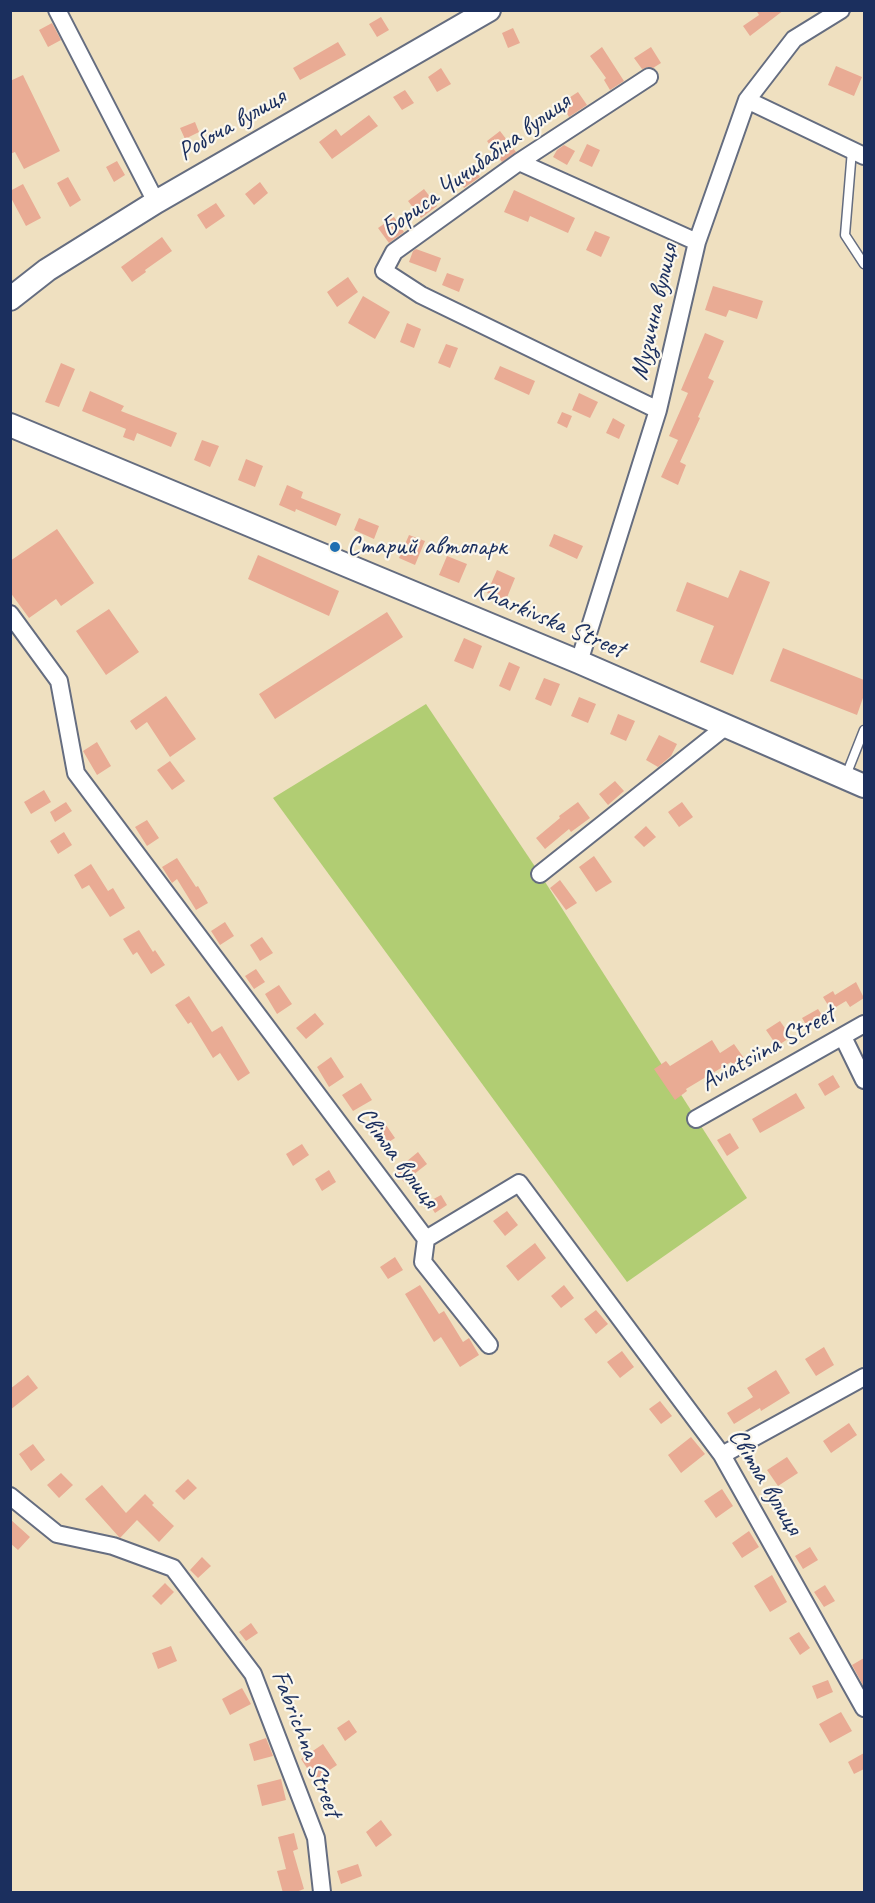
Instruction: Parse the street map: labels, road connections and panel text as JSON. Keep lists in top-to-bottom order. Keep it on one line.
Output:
{"streets":{"street":["Робоча вулиця","Бориса Чичибабіна вулиця","Музична вулиця","Kharkivska Street","Aviatsiina Street","Світла вулиця","Fabrichna Street"]},"crossings":[["Бориса Чичибабіна вулиця","Музична вулиця"],["Музична вулиця","Kharkivska Street"]],"places":["Старий автопарк"]}
